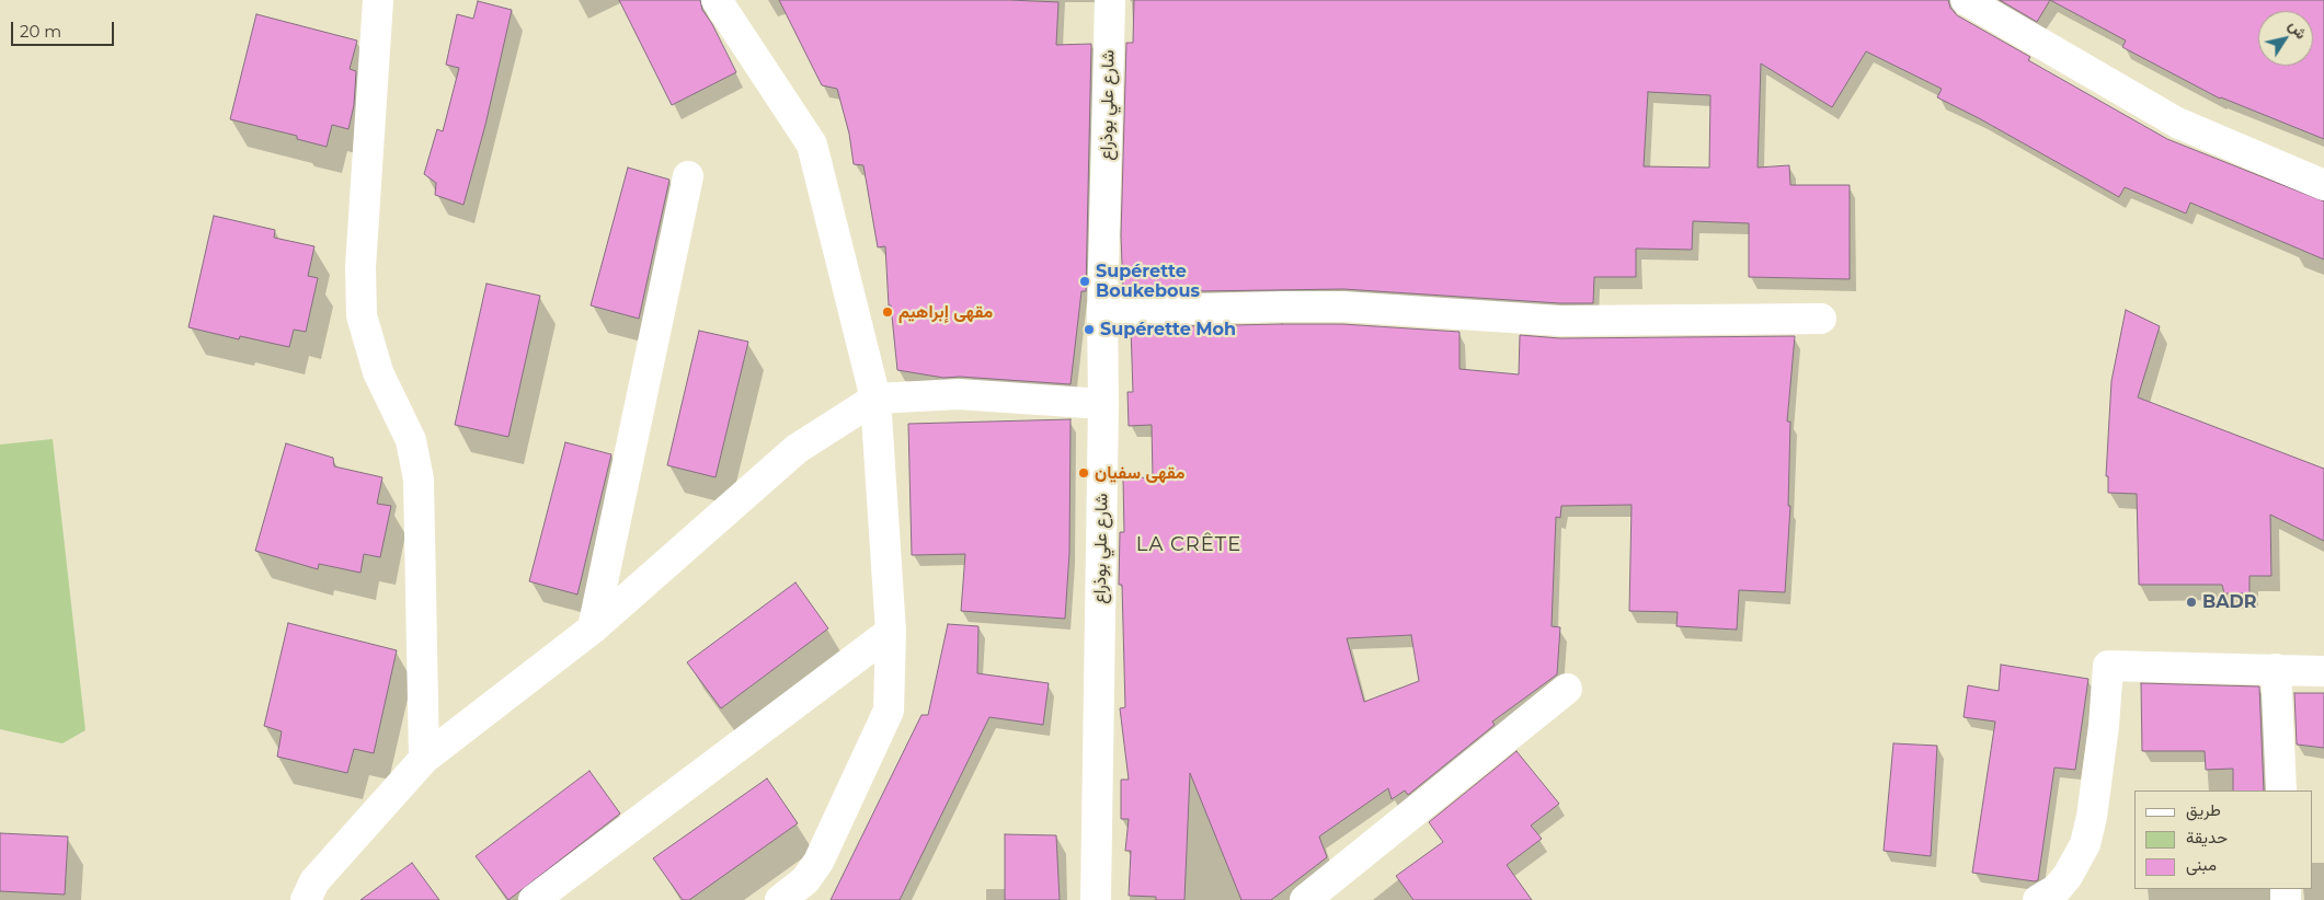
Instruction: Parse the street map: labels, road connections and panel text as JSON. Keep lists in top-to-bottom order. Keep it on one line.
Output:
{"streets":{"street":["شارع علي بوذراع"]},"districts":["LA CRÊTE"],"places":["Supérette Boukebous","مقهى إبراهيم","Supérette Moh","مقهى سفيان","BADR"],"legend":["طريق","حديقة","مبنى"],"scale_bar":"20 m","north":"top right"}
